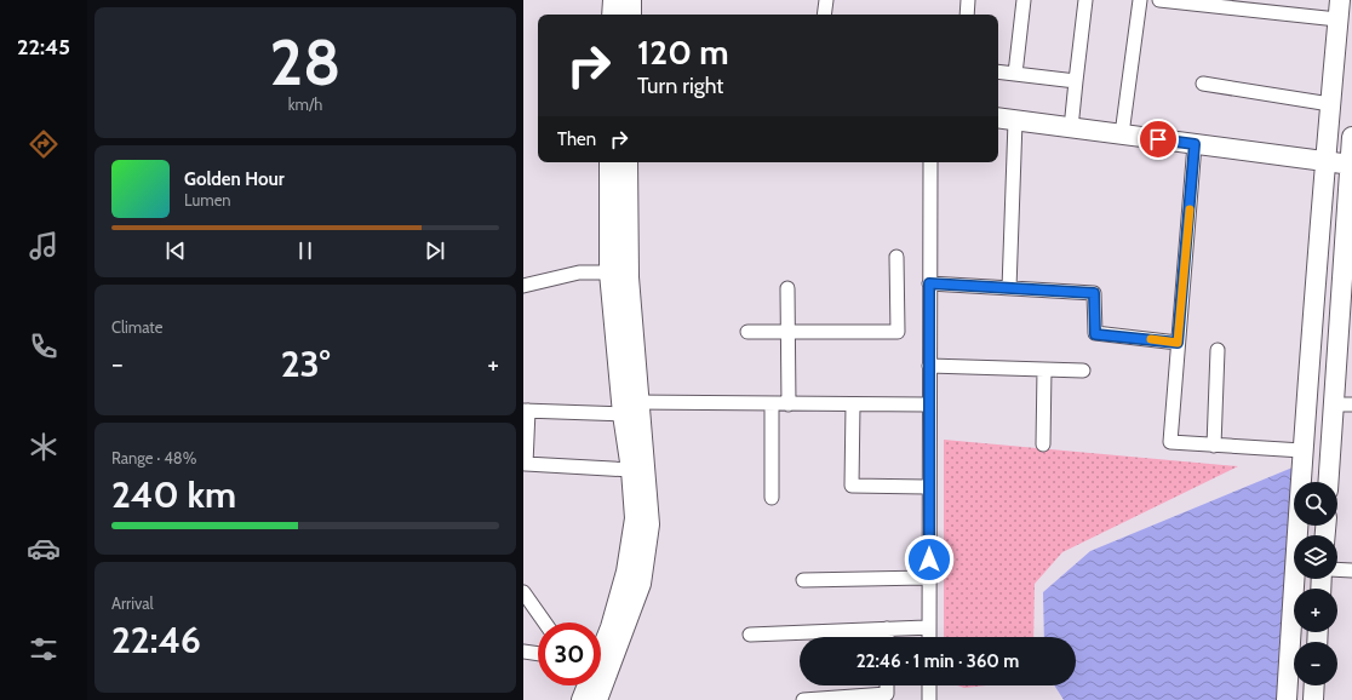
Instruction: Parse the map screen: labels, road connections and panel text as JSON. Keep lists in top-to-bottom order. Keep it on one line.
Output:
{"page":{"tabs":"22:45","tile":[["28","km/h"],"Climate",["Range · 48%","240 km"],["Arrival","22:46"]],"turn":["120 m","Turn right"],"then":"Then","song":["Golden Hour","Lumen"],"heat":["−","23°","+"],"map_buttons":["+","−"],"limit":"30","trip":"22:46 · 1 min · 360 m"}}
